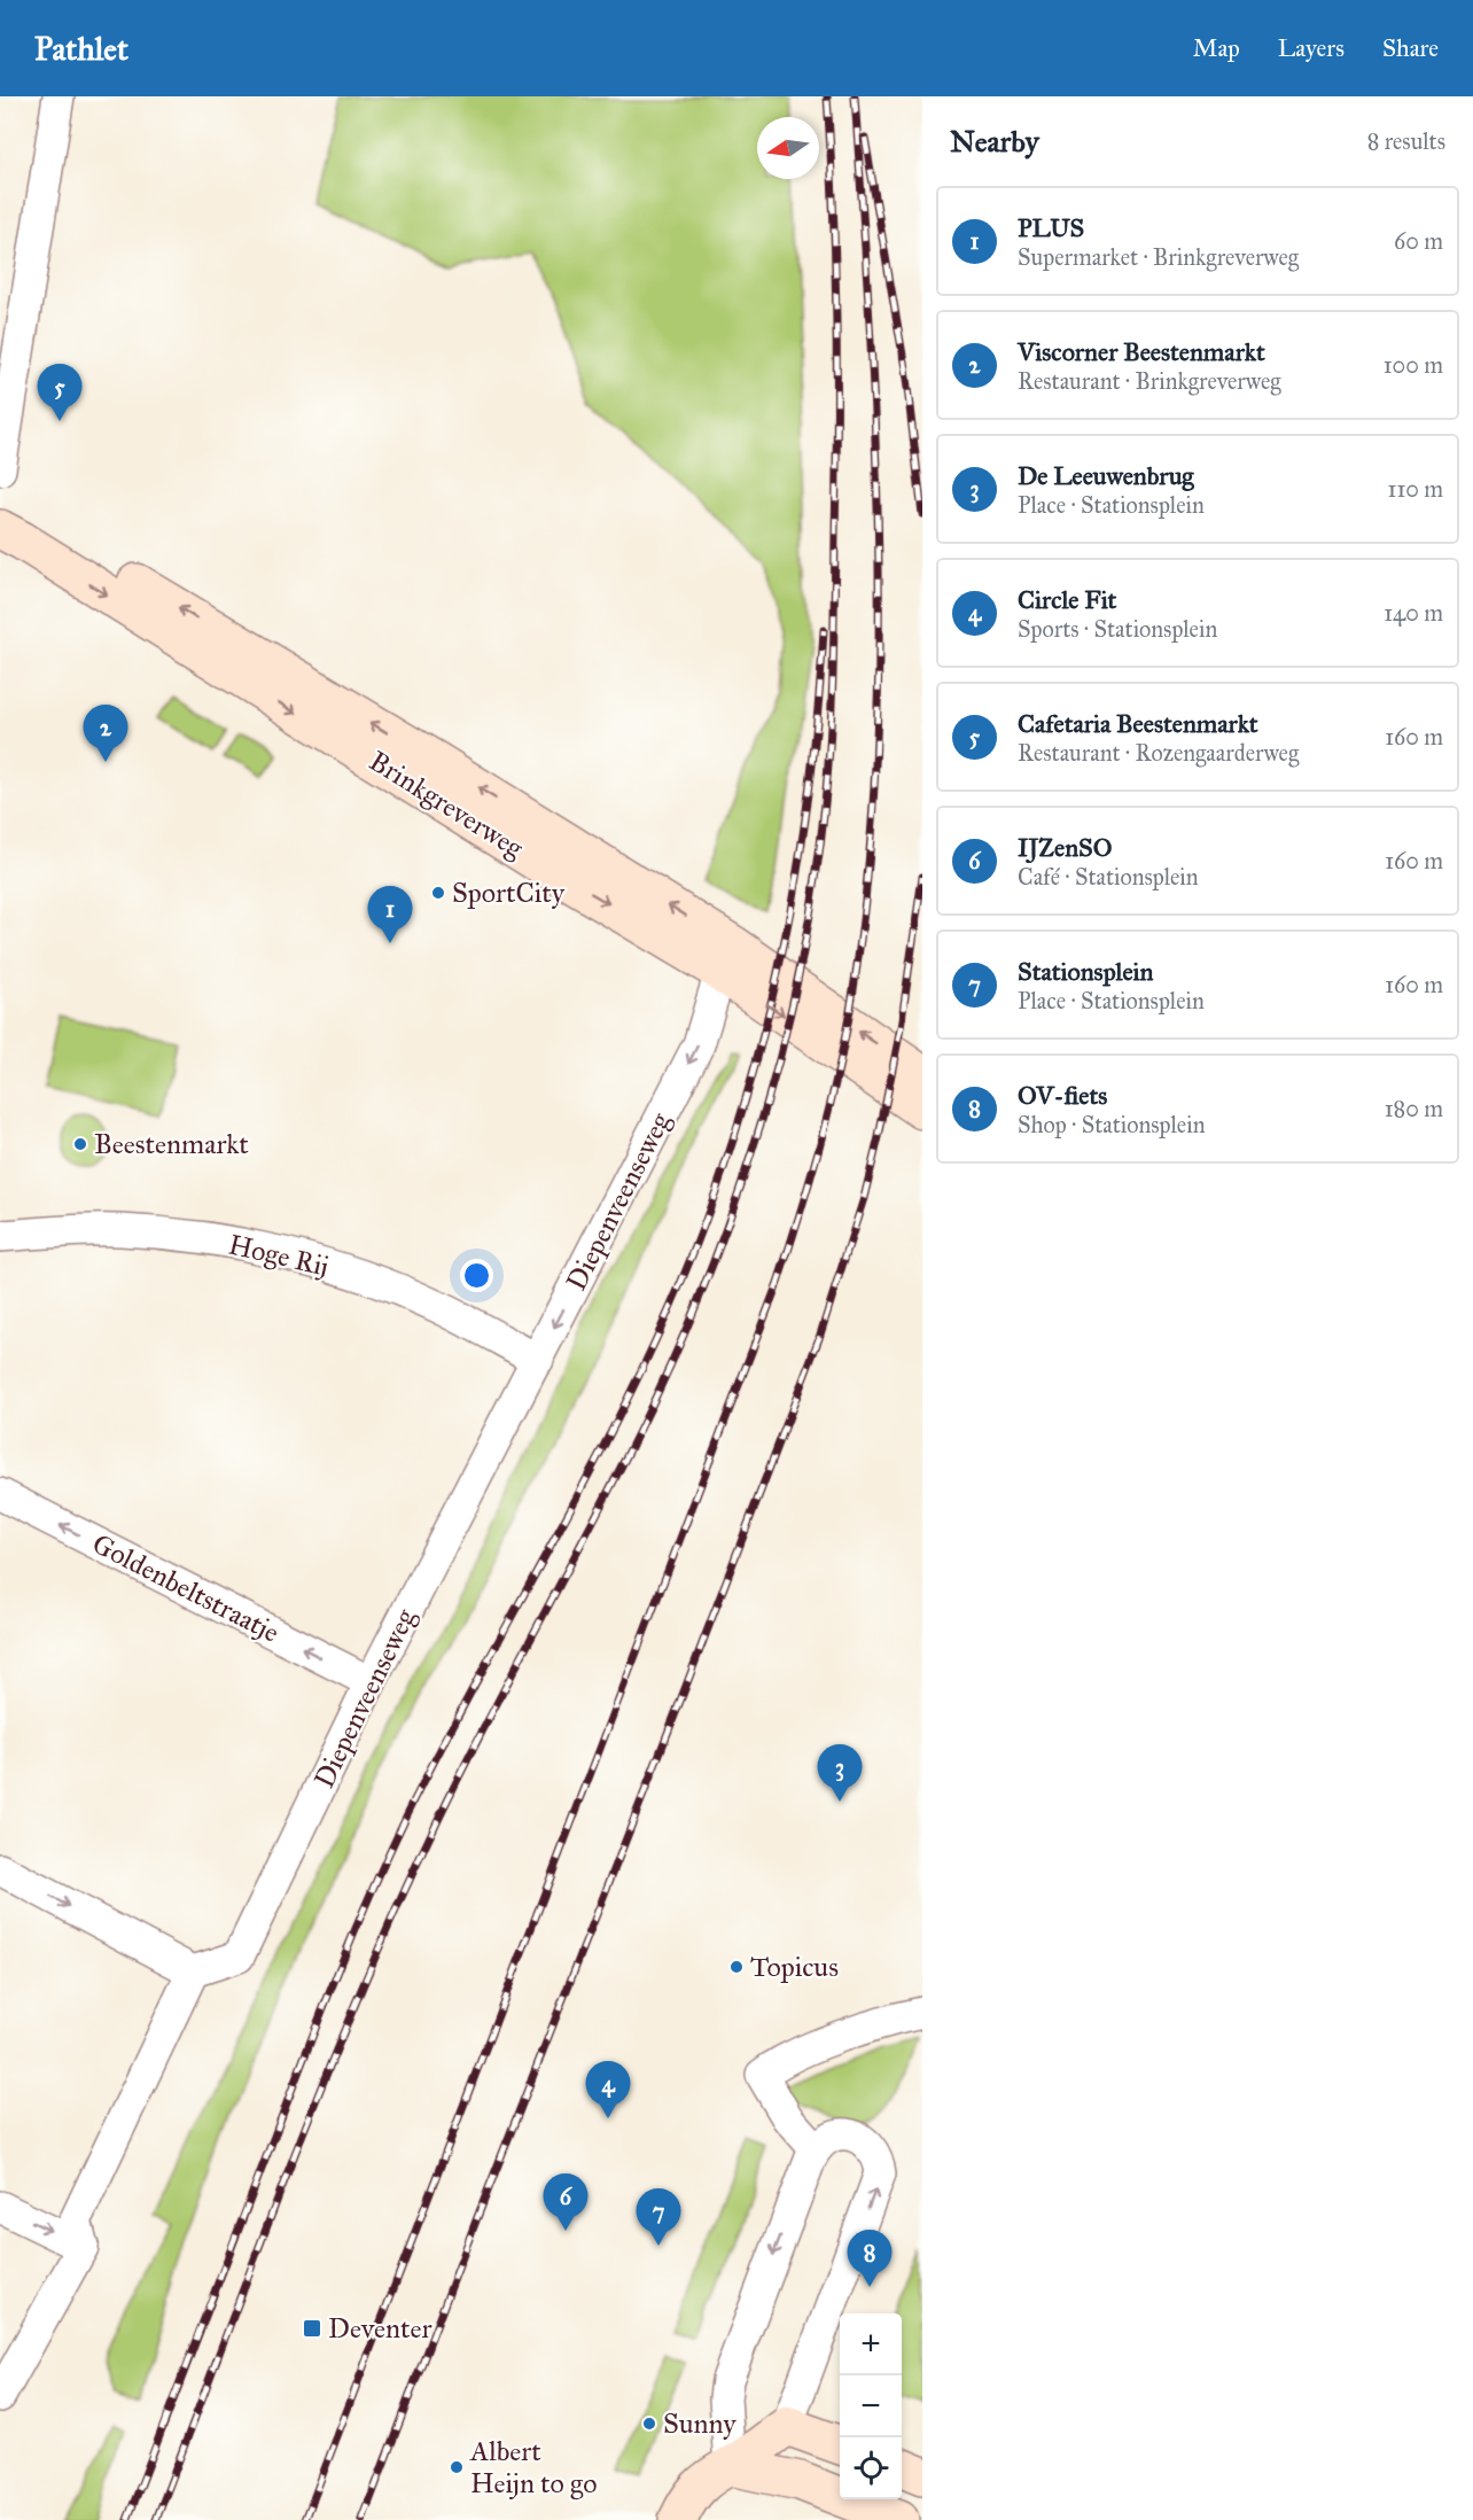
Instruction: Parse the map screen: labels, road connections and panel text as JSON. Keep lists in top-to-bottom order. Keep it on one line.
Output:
{"streets":{"street":["Brinkgreverweg","Diepenveenseweg","Hoge Rij","Goldenbeltstraatje"]},"crossings":[["Brinkgreverweg","Diepenveenseweg"],["Diepenveenseweg","Hoge Rij"],["Diepenveenseweg","Goldenbeltstraatje"]],"one_way":["Diepenveenseweg","Goldenbeltstraatje"],"places":{"other":["SportCity","Beestenmarkt","Topicus","Sunny","Albert Heijn to go"],"transit":["Deventer"]},"north":"left","page":{"header":"Pathlet","nav":["Map","Layers","Share"],"heading":["Nearby","8 results"],"list":[{"mark":"1","name":"PLUS","note":"Supermarket · Brinkgreverweg","value":"60 m"},{"mark":"2","name":"Viscorner Beestenmarkt","note":"Restaurant · Brinkgreverweg","value":"100 m"},{"mark":"3","name":"De Leeuwenbrug","note":"Place · Stationsplein","value":"110 m"},{"mark":"4","name":"Circle Fit","note":"Sports · Stationsplein","value":"140 m"},{"mark":"5","name":"Cafetaria Beestenmarkt","note":"Restaurant · Rozengaarderweg","value":"160 m"},{"mark":"6","name":"IJZenSO","note":"Café · Stationsplein","value":"160 m"},{"mark":"7","name":"Stationsplein","note":"Place · Stationsplein","value":"160 m"},{"mark":"8","name":"OV-fiets","note":"Shop · Stationsplein","value":"180 m"}],"pins":["5","2","1","3","4","6","7","8"],"map_buttons":["+","−"]}}
